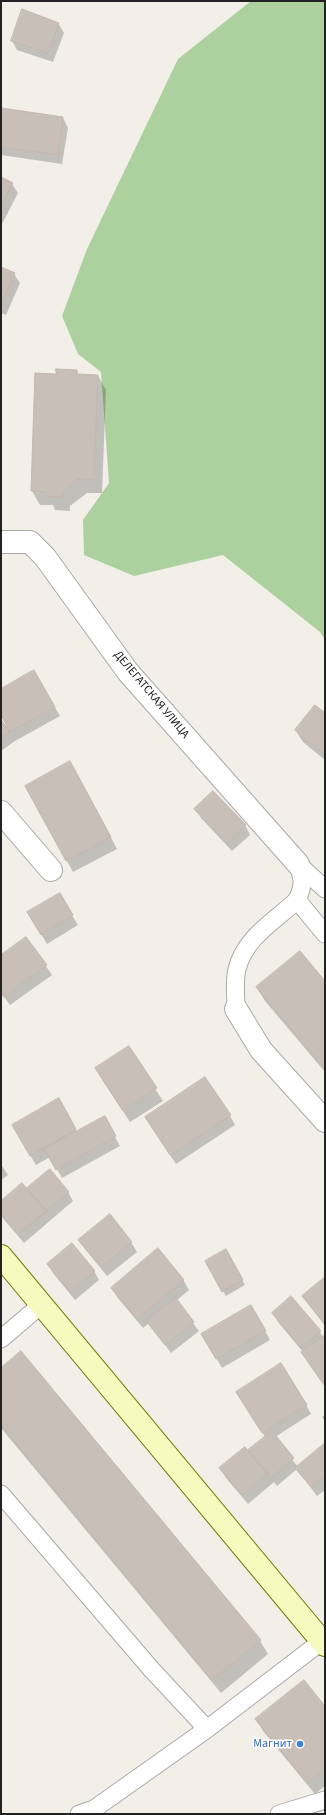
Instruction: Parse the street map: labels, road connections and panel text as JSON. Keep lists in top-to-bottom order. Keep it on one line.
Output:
{"streets":{"street":["ДЕЛЕГАТСКАЯ УЛИЦА"]},"places":["Магнит"]}
